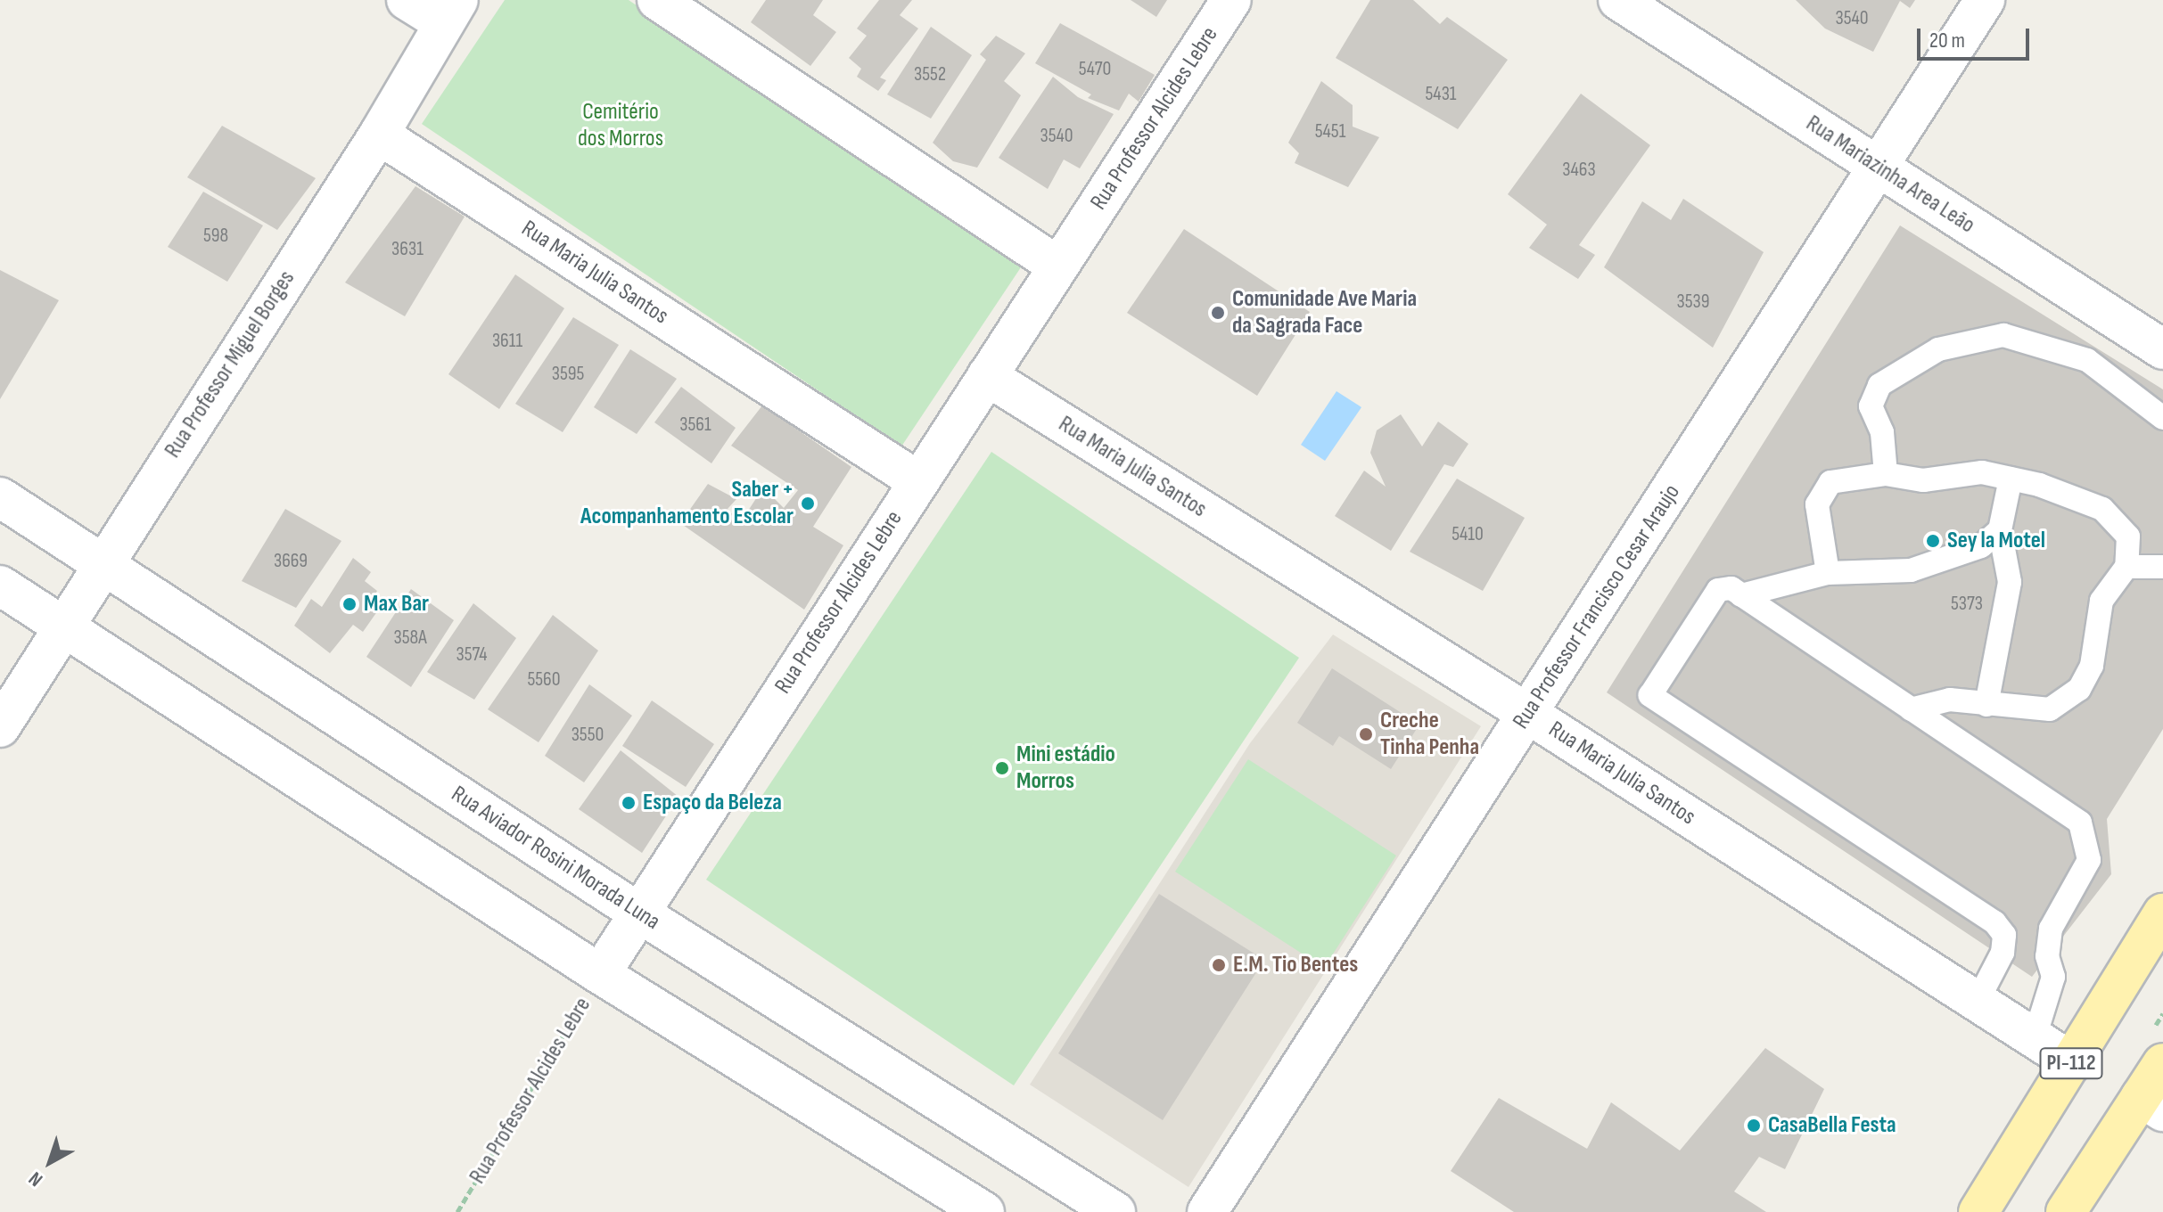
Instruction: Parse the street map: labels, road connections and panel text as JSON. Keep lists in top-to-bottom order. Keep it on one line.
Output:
{"streets":{"main road":["PI-112"],"street":["Rua Professor Alcides Lebre","Rua Mariazinha Area Leão","Rua Maria Julia Santos","Rua Professor Miguel Borges","Rua Professor Francisco Cesar Araujo","Rua Aviador Rosini Morada Luna"]},"crossings":[["Rua Professor Alcides Lebre","Rua Maria Julia Santos"],["Rua Professor Alcides Lebre","Rua Aviador Rosini Morada Luna"],["Rua Mariazinha Area Leão","Rua Professor Francisco Cesar Araujo"],["Rua Maria Julia Santos","Rua Professor Miguel Borges"],["Rua Maria Julia Santos","Rua Professor Francisco Cesar Araujo"],["Rua Maria Julia Santos","PI-112"],["Rua Professor Miguel Borges","Rua Aviador Rosini Morada Luna"]],"parks":["Cemitério dos Morros"],"places":["Comunidade Ave Maria da Sagrada Face","Saber + Acompanhamento Escolar","Sey la Motel","Max Bar","Creche Tinha Penha","Mini estádio Morros","Espaço da Beleza","E.M. Tio Bentes","CasaBella Festa"],"house_numbers":["3540","5470","3552","5431","5451","3540","3463","598","3631","3539","3611","3595","3561","5410","3669","5373","358A","3574","5560","3550"],"scale_bar":"20 m","north":"bottom left"}
